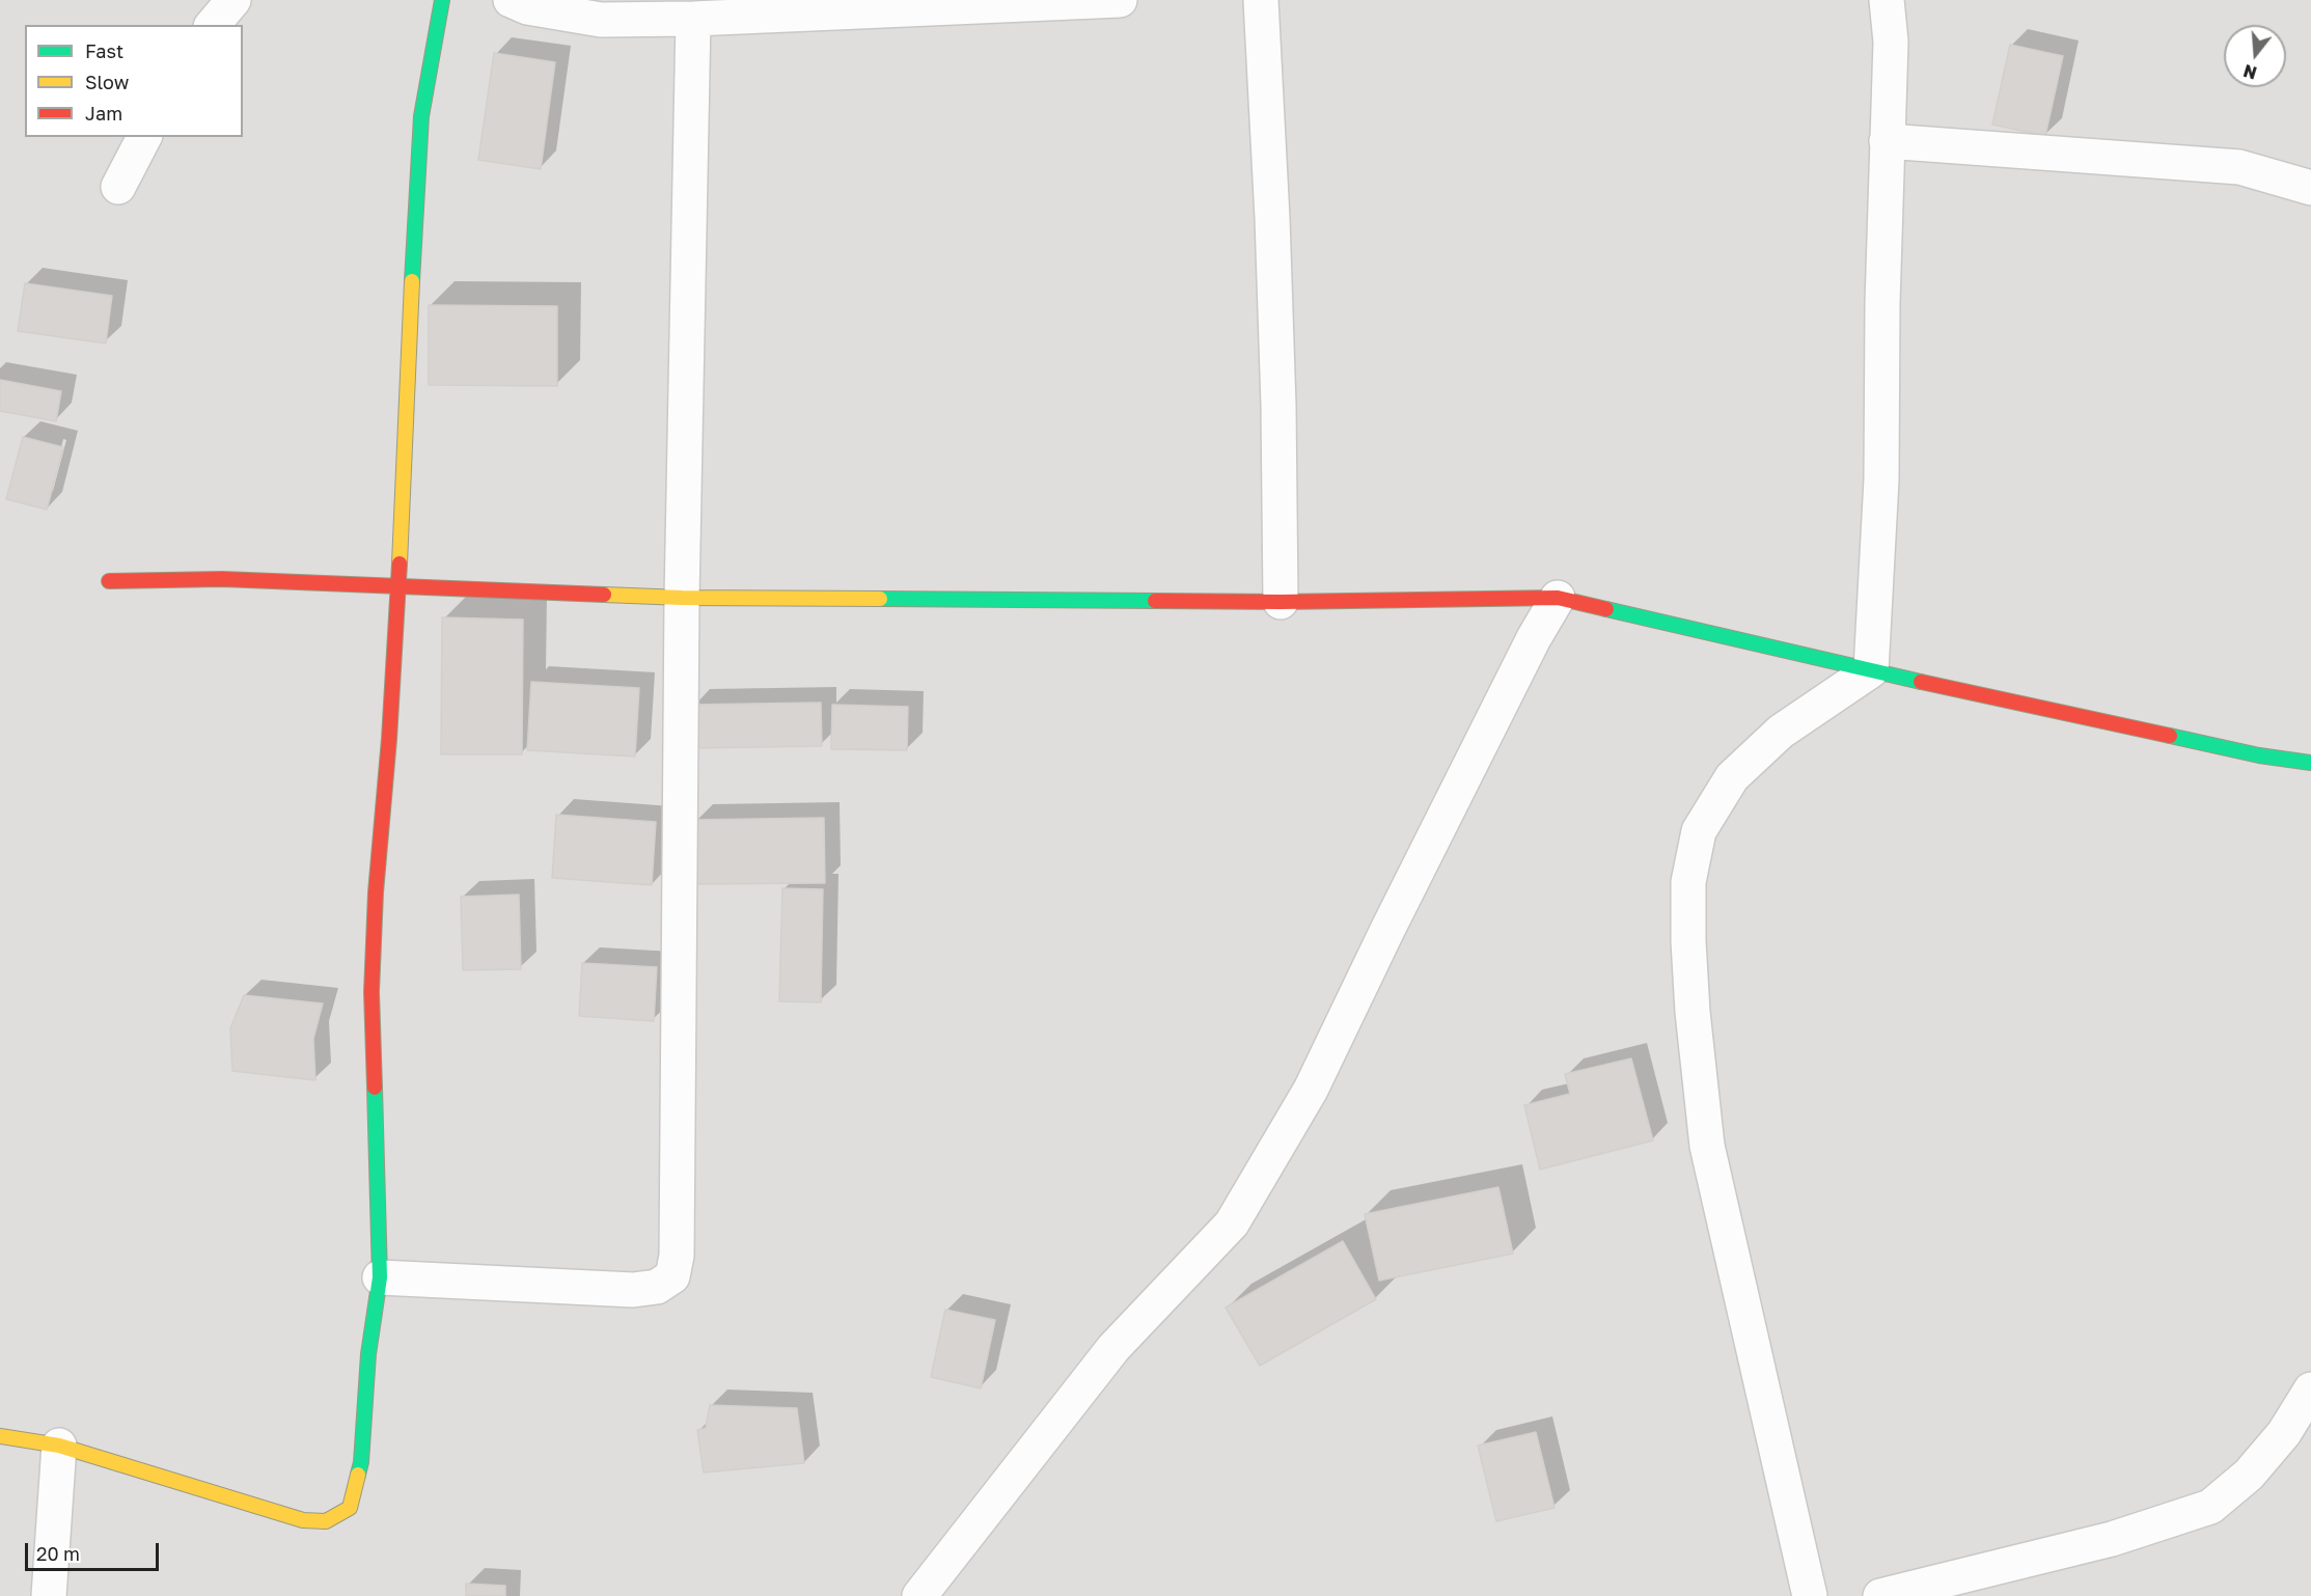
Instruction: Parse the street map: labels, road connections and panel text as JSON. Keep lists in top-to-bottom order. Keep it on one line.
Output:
{"legend":["Fast","Slow","Jam"],"scale_bar":"20 m","north":"bottom"}
